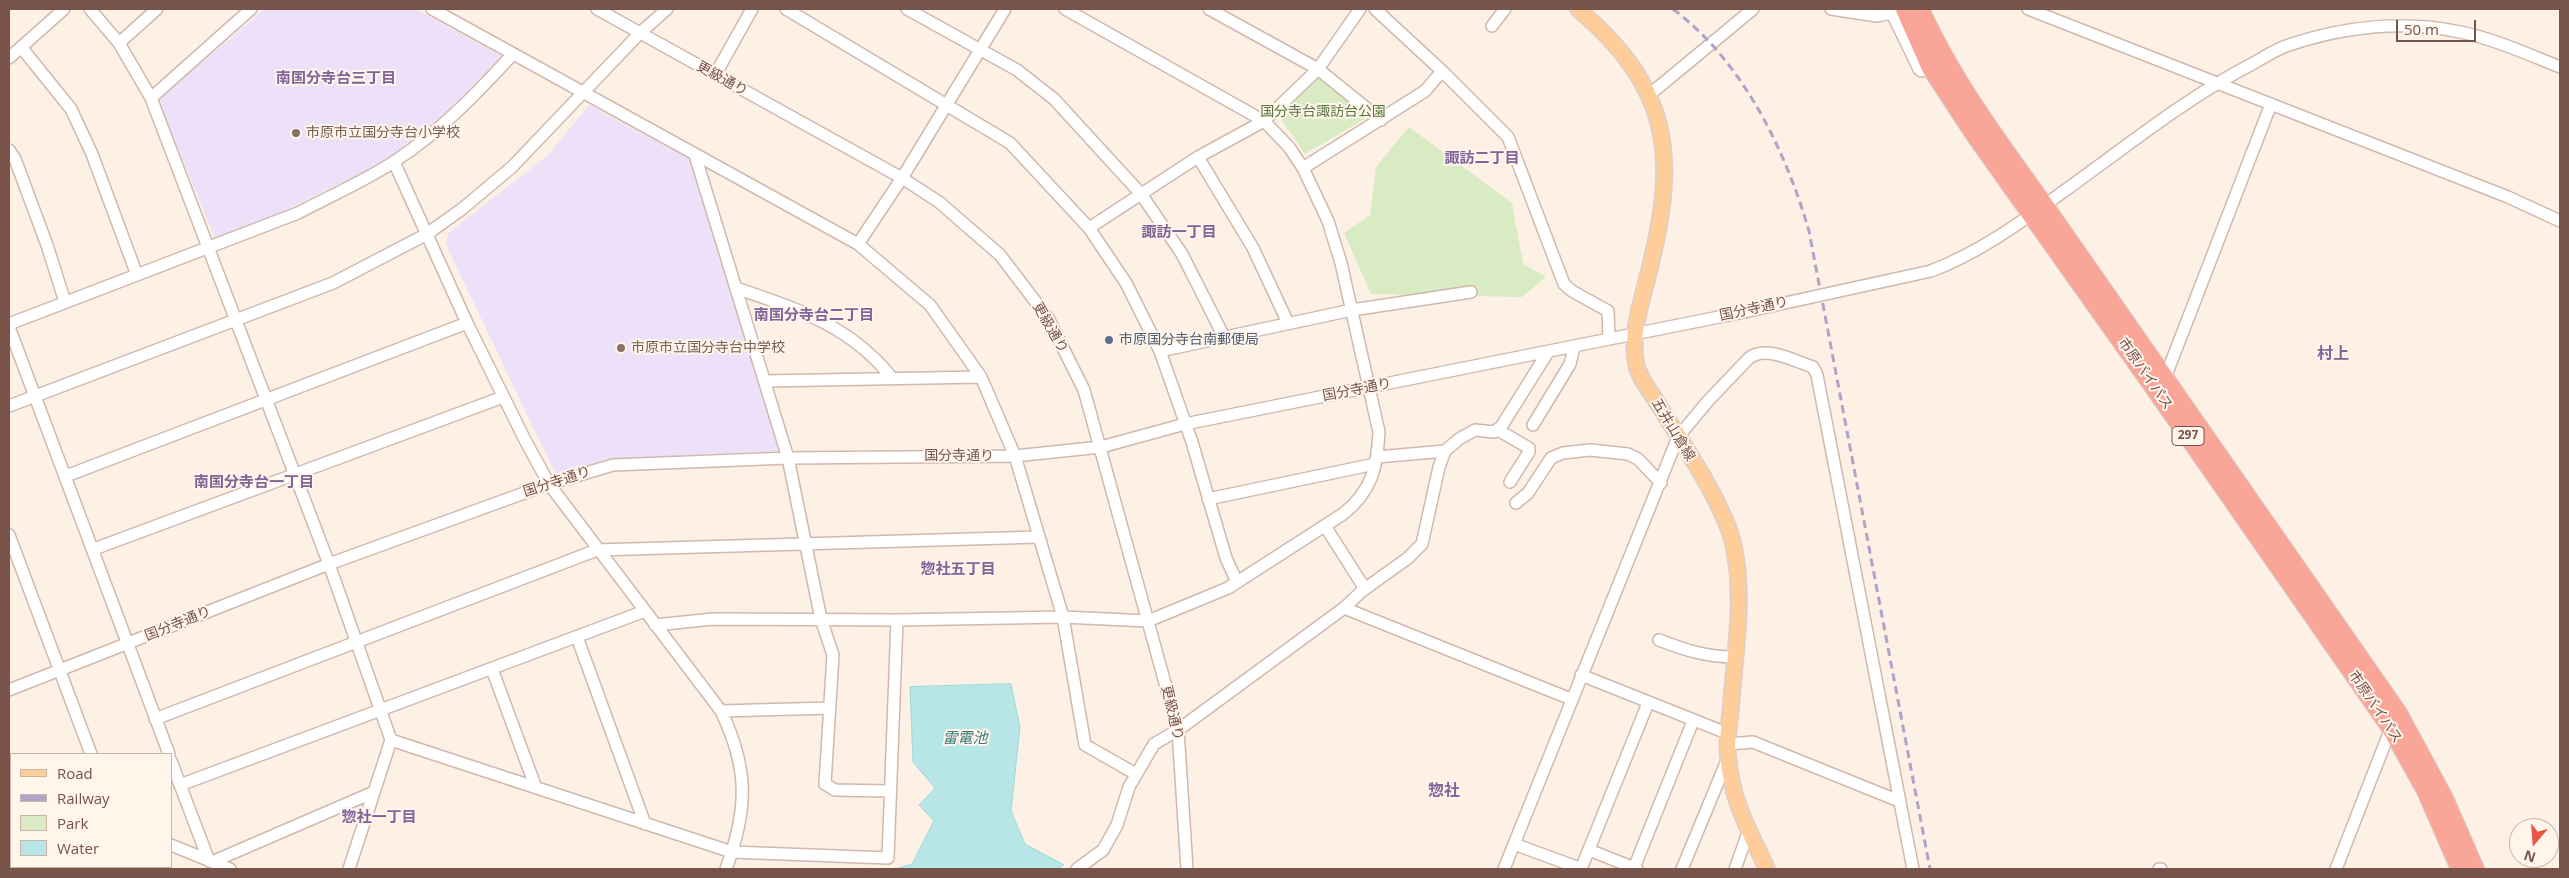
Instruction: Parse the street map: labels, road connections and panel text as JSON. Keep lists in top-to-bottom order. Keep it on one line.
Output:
{"streets":{"highway":["市原バイパス","297"],"main road":["五井山倉線"],"street":["更級通り","国分寺通り"]},"crossings":[["更級通り","国分寺通り"],["国分寺通り","市原バイパス"],["国分寺通り","五井山倉線"]],"districts":["南国分寺台三丁目","諏訪二丁目","諏訪一丁目","南国分寺台二丁目","村上","南国分寺台一丁目","惣社五丁目","惣社","惣社一丁目"],"water":["雷電池"],"parks":["国分寺台諏訪台公園"],"places":["市原市立国分寺台小学校","市原国分寺台南郵便局","市原市立国分寺台中学校"],"legend":["Road","Railway","Park","Water"],"scale_bar":"50 m","north":"bottom"}
